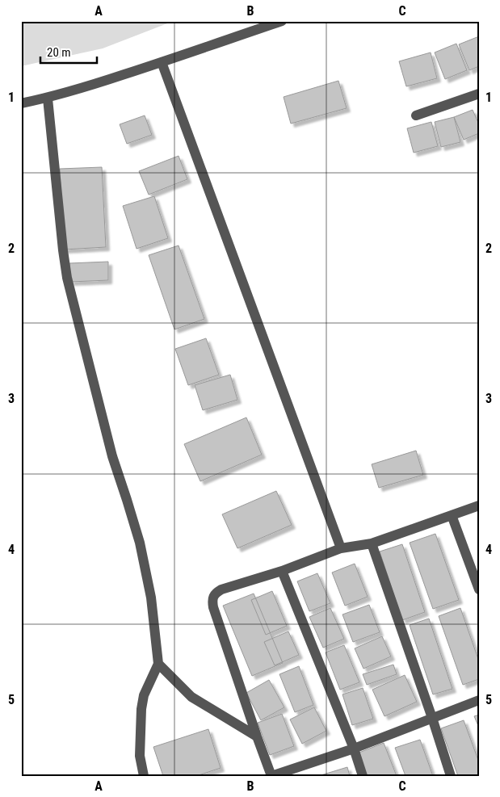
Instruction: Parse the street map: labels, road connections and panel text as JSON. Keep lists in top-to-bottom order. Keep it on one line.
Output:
{"scale_bar":"20 m","grid":{"columns":["A","B","C"],"rows":["1","2","3","4","5"]}}
